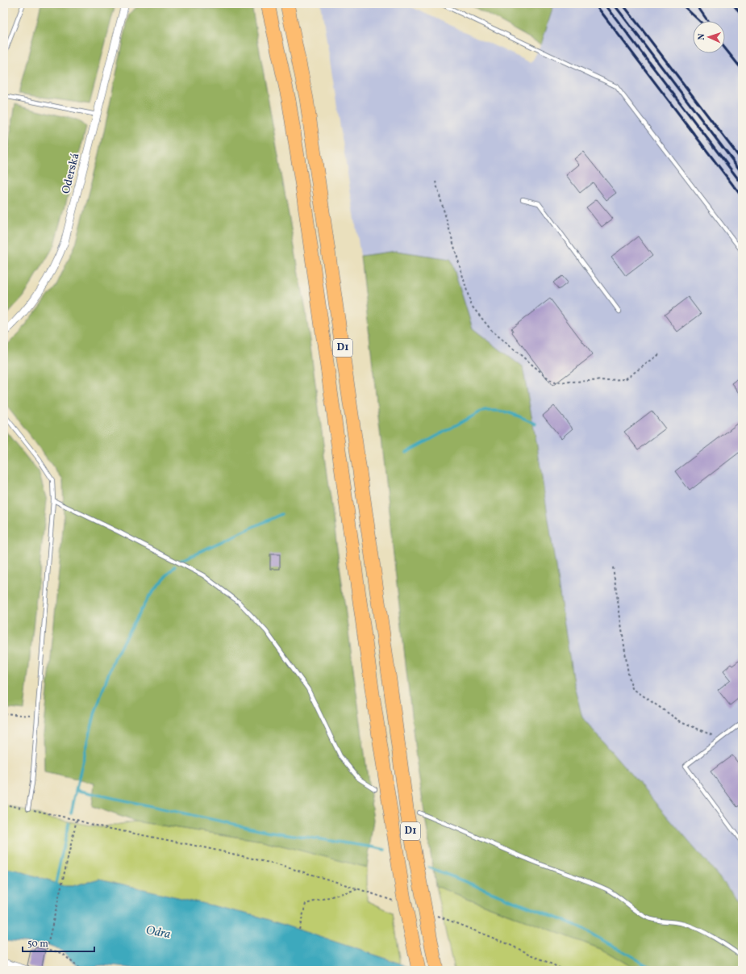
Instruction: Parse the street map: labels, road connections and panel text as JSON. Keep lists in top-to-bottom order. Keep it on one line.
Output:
{"streets":{"highway":["D1"],"street":["Oderská"]},"water":["Odra"],"scale_bar":"50 m","north":"left"}
